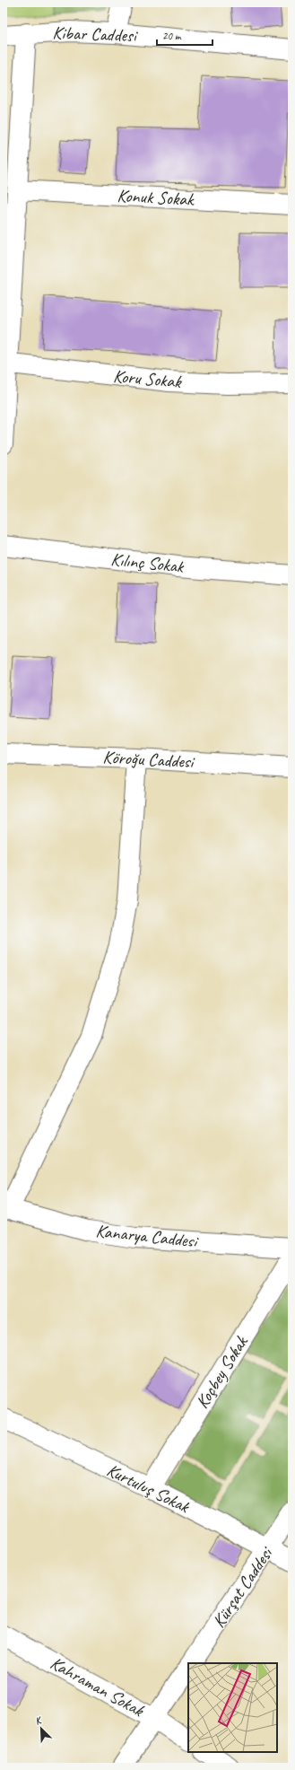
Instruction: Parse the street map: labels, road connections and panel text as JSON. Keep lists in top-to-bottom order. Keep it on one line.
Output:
{"streets":{"street":["Kibar Caddesi","Konuk Sokak","Koru Sokak","Kılınç Sokak","Köroğu Caddesi","Kanarya Caddesi","Koçbey Sokak","Kurtuluş Sokak","Kürşat Caddesi","Kahraman Sokak"]},"crossings":[["Koçbey Sokak","Kurtuluş Sokak"],["Kurtuluş Sokak","Kürşat Caddesi"]],"scale_bar":"20 m","north":"top left"}
